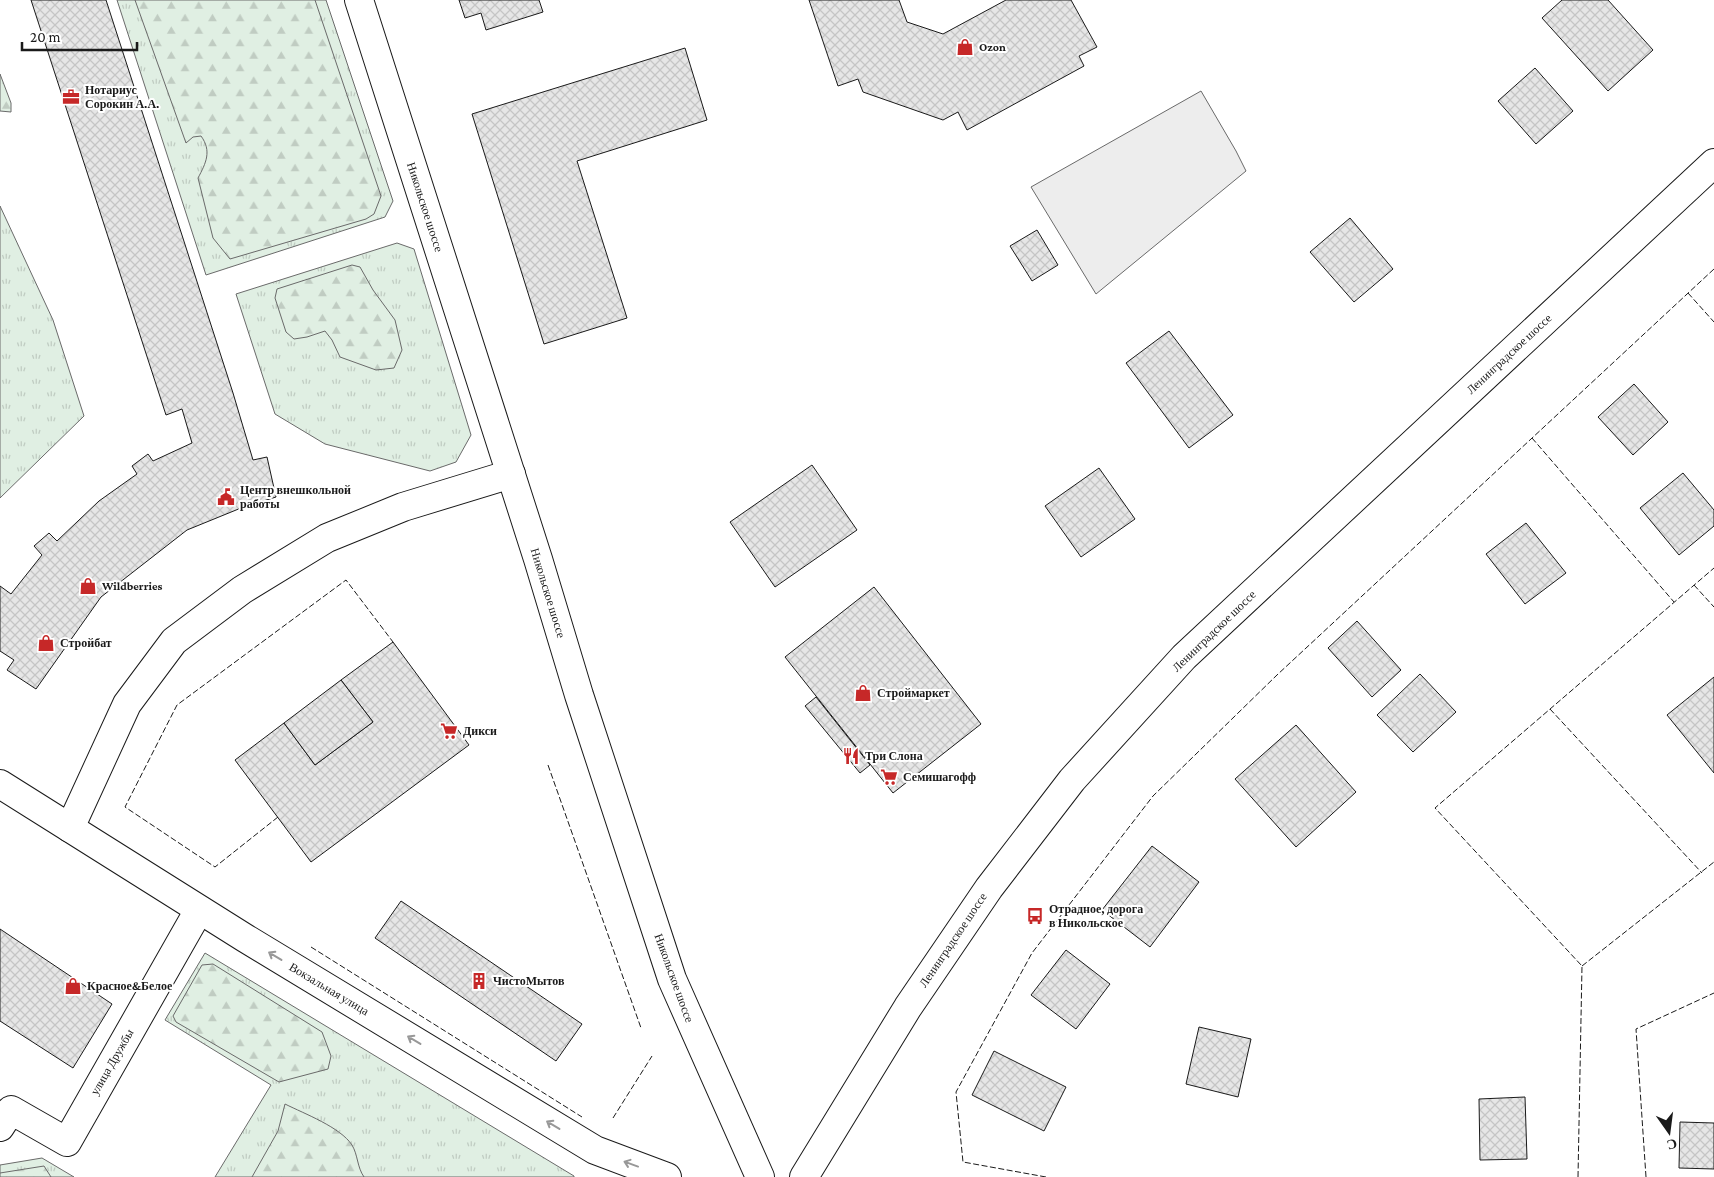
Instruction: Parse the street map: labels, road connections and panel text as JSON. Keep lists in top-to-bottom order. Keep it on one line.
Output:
{"streets":{"main road":["Никольское шоссе","Ленинградское шоссе","Вокзальная улица","улица Дружбы"]},"crossings":[["Вокзальная улица","улица Дружбы"]],"one_way":["Вокзальная улица"],"places":{"shop":["Ozon","Wildberries","Стройбат","Строймаркет","Красное&Белое"],"office":["Нотариус Сорокин А.А."],"public building":["Центр внешкольной работы"],"supermarket":["Дикси","Семишагофф"],"restaurant":["Три Слона"],"bus stop":["Отрадное, дорога в Никольское"],"building":["ЧистоМытов"]},"scale_bar":"20 m","north":"bottom"}
